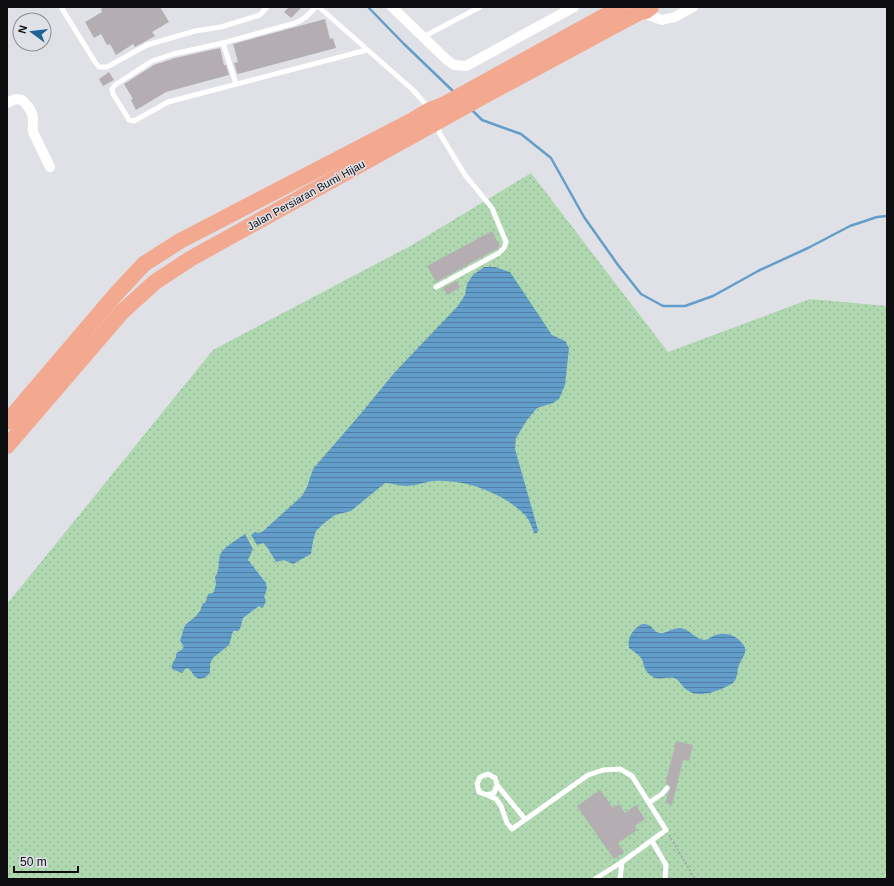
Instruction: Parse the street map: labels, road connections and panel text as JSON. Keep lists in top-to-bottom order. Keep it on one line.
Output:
{"streets":{"main road":["Jalan Persiaran Bumi Hijau"]},"scale_bar":"50 m","north":"left"}
